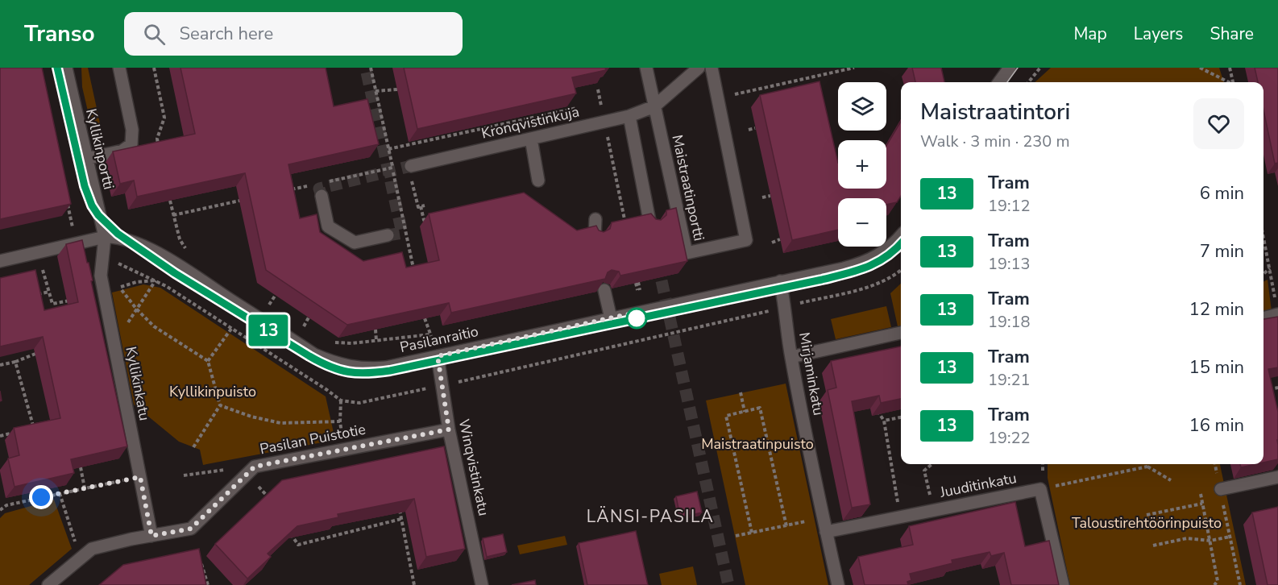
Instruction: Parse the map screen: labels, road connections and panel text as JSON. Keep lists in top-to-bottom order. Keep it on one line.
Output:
{"streets":{"street":["Kronqvistinkuja","Kyllikinportti","Maistraatinportti","Pasilanraitio","Mirjaminkatu","Kyllikinkatu","Pasilan Puistotie","Winqvistinkatu","Juuditinkatu"]},"crossings":[["Kronqvistinkuja","Maistraatinportti"],["Kyllikinportti","Pasilanraitio"],["Kyllikinportti","Kyllikinkatu"],["Pasilanraitio","Mirjaminkatu"],["Pasilanraitio","Kyllikinkatu"],["Pasilanraitio","Winqvistinkatu"],["Mirjaminkatu","Juuditinkatu"],["Pasilan Puistotie","Winqvistinkatu"]],"districts":["LÄNSI-PASILA"],"parks":["Kyllikinpuisto","Maistraatinpuisto","Taloustirehtöörinpuisto"],"lines":["tram line 13"],"page":{"header":"Transo","search":"Search here","nav":["Map","Layers","Share"],"on_map":"13","map_buttons":["+","−"],"heading":["Maistraatintori","Walk · 3 min · 230 m"],"list":[{"mark":"13","name":"Tram","note":"19:12","value":"6 min"},{"mark":"13","name":"Tram","note":"19:13","value":"7 min"},{"mark":"13","name":"Tram","note":"19:18","value":"12 min"},{"mark":"13","name":"Tram","note":"19:21","value":"15 min"},{"mark":"13","name":"Tram","note":"19:22","value":"16 min"}]}}
